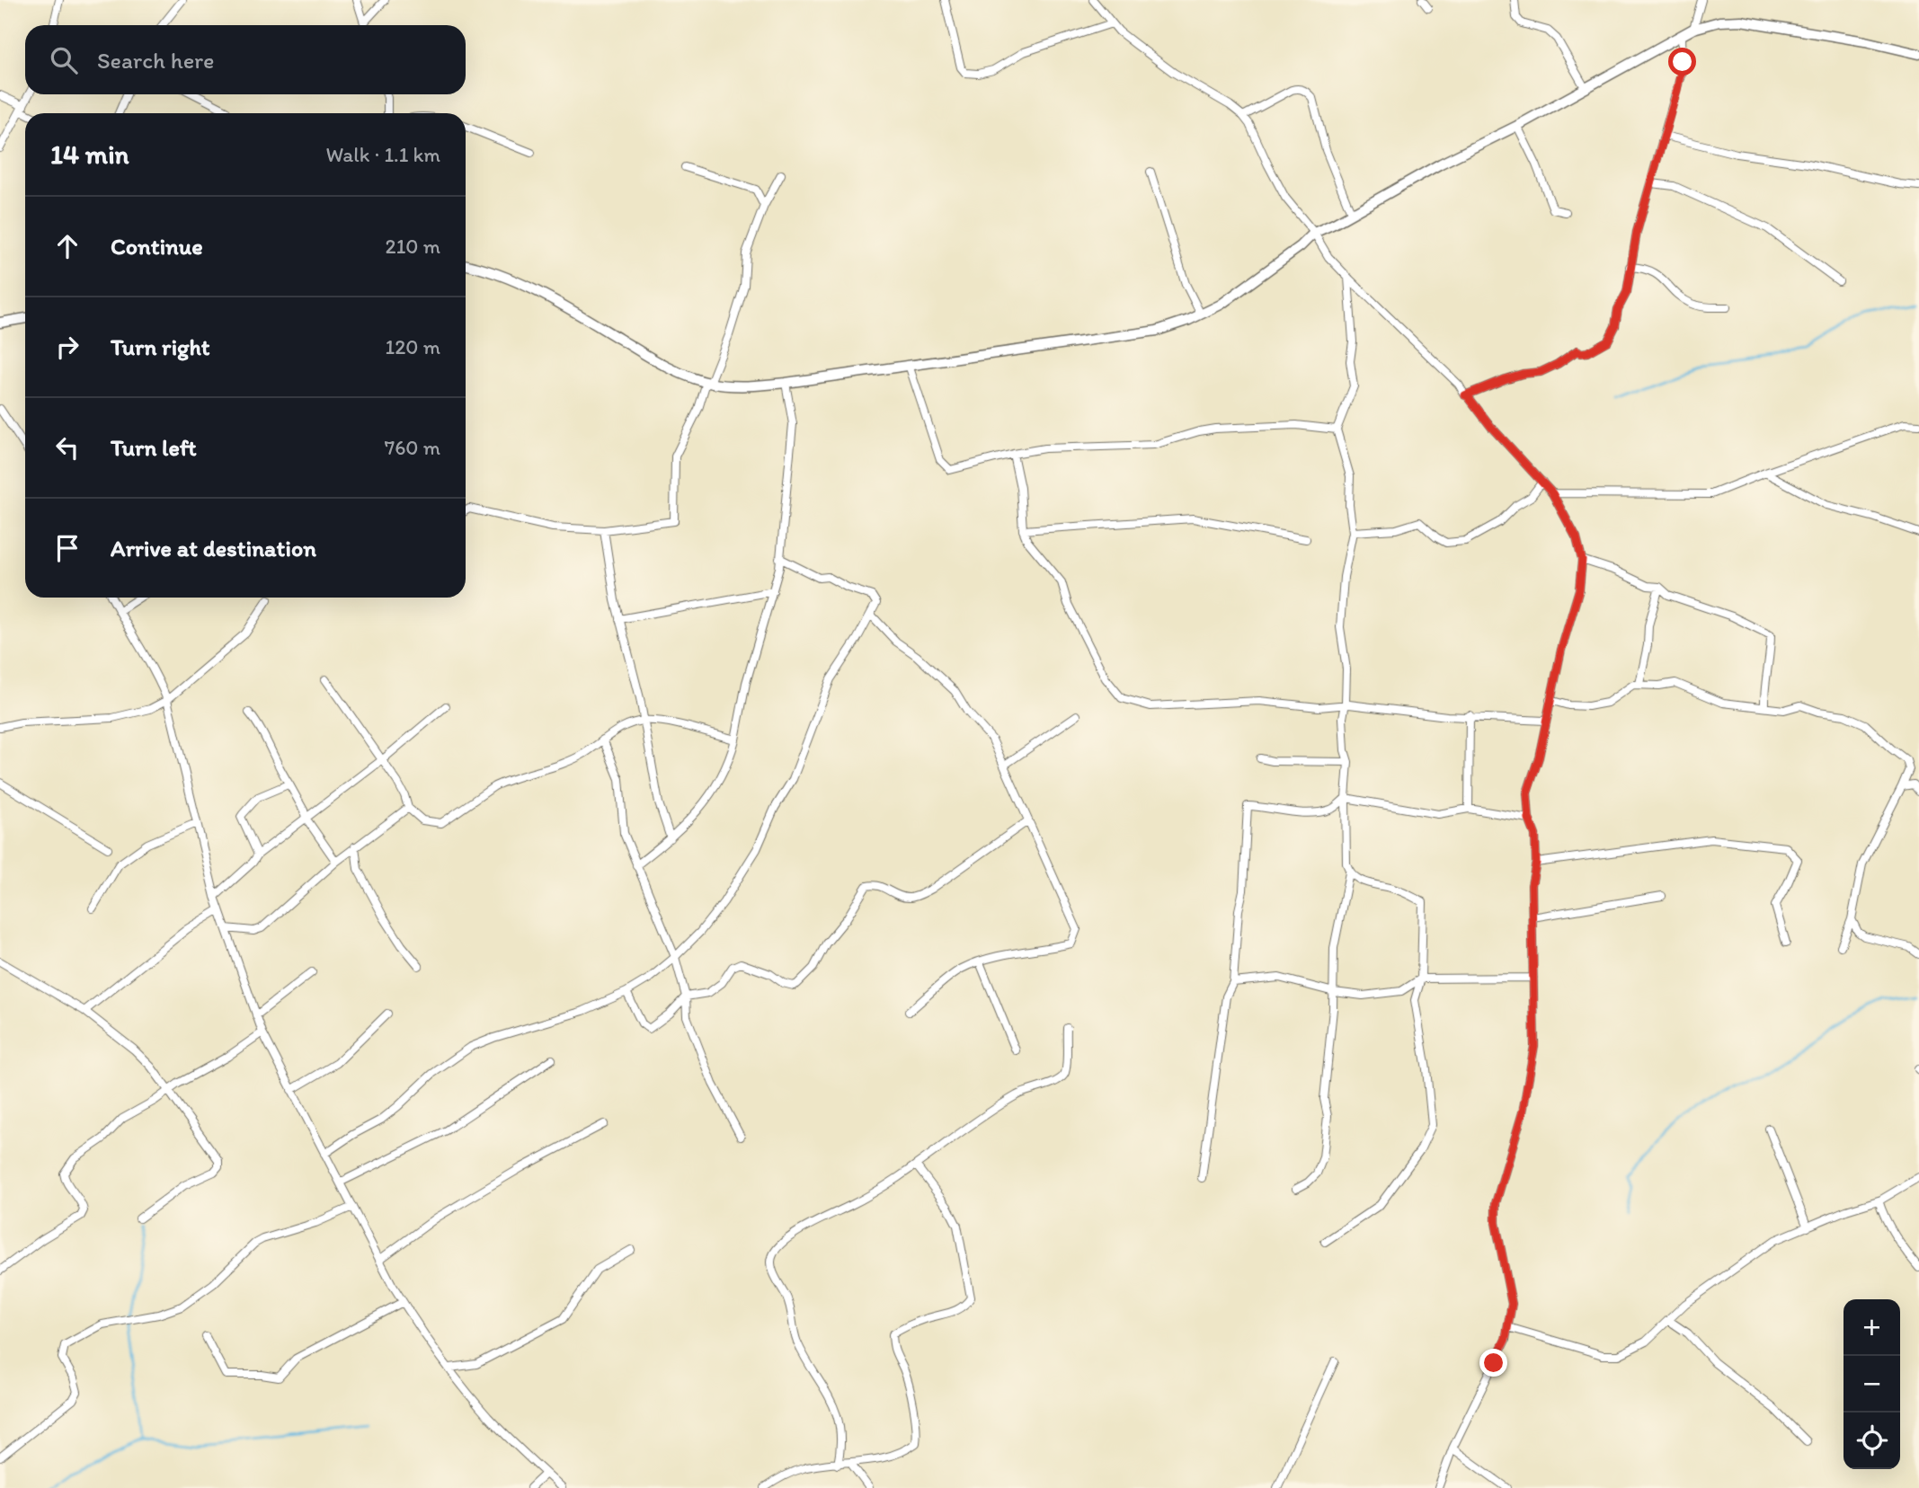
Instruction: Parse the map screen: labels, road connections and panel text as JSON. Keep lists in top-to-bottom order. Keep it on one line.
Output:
{"page":{"search":"Search here","heading":["14 min","Walk · 1.1 km"],"list":[["Continue","210 m"],["Turn right","120 m"],["Turn left","760 m"],"Arrive at destination"],"map_buttons":["+","−"]}}
